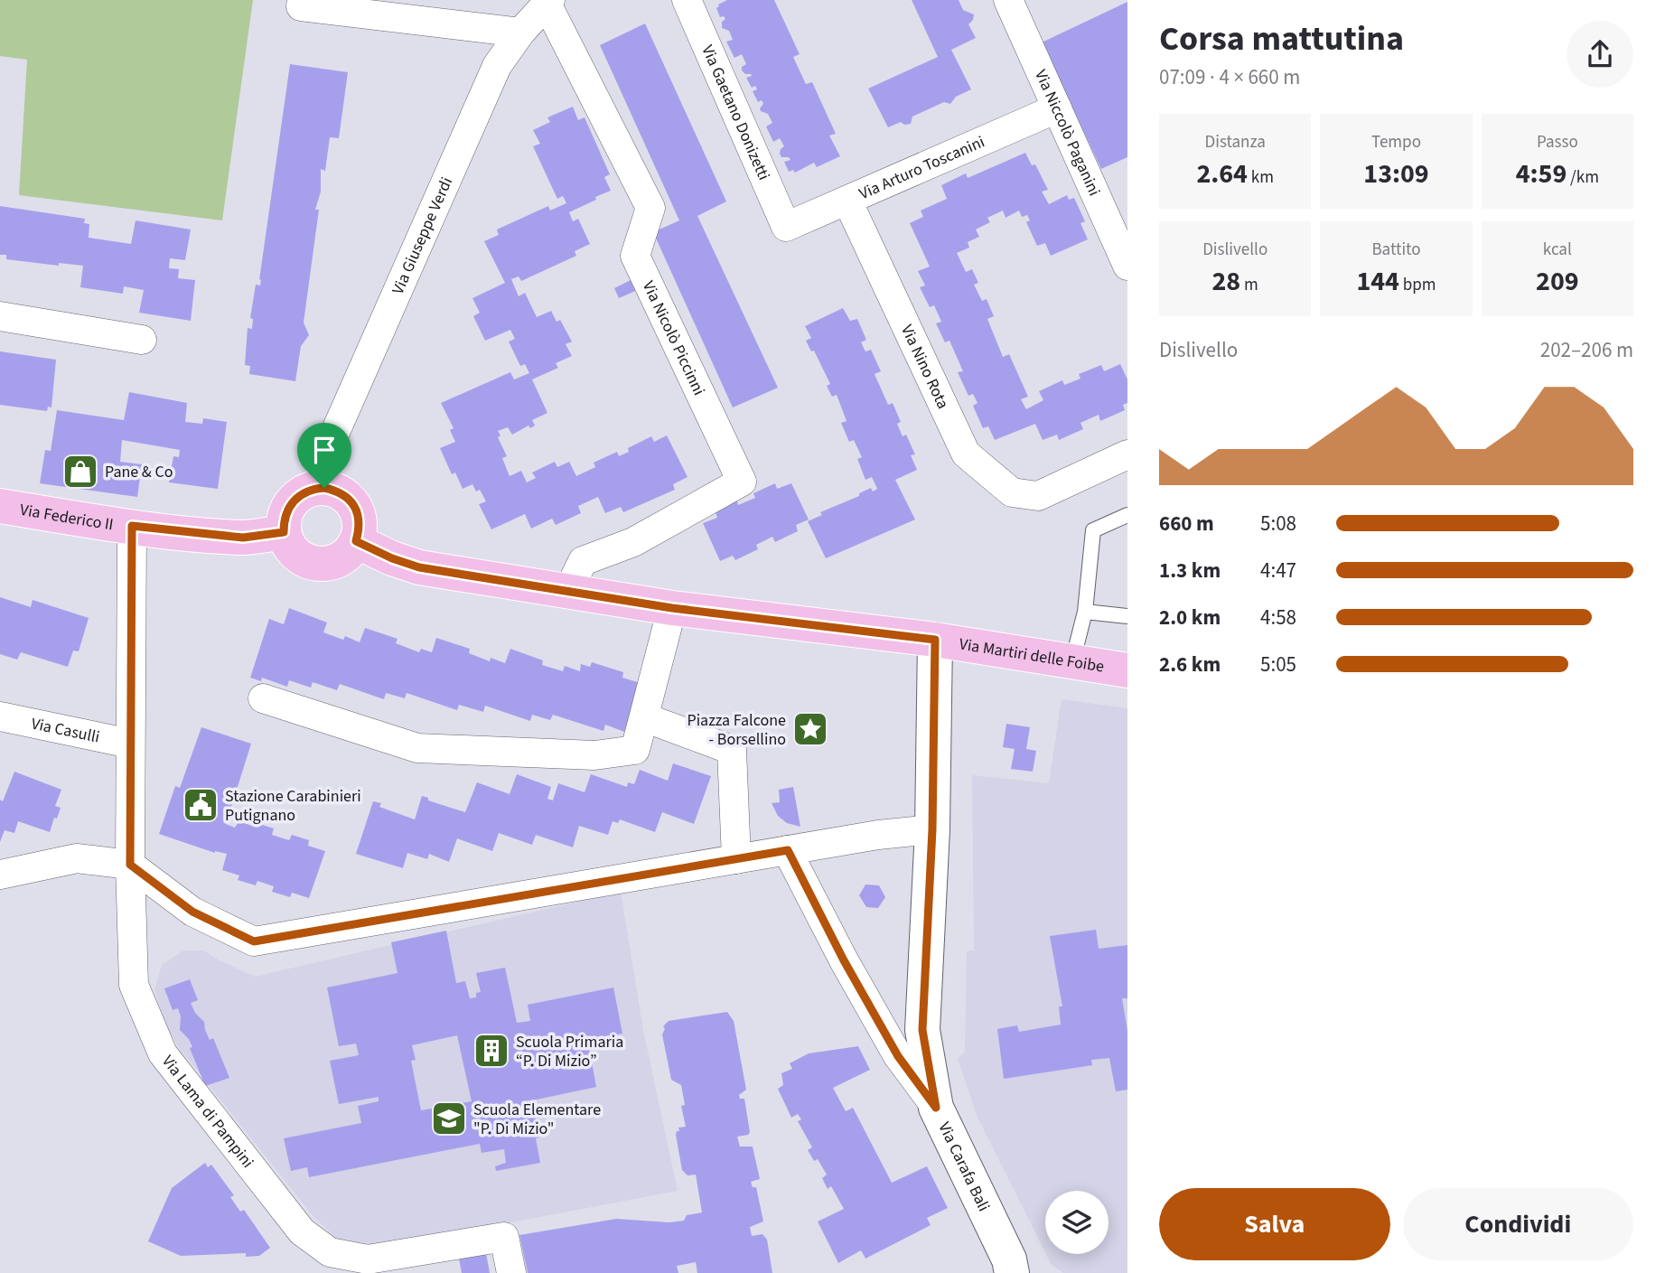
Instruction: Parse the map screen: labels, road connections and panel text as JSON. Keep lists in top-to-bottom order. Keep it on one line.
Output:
{"streets":{"main road":["Via Federico II","Via Martiri delle Foibe","Via Carafa Bali"],"street":["Via Gaetano Donizetti","Via Niccolò Paganini","Via Arturo Toscanini","Via Giuseppe Verdi","Via Nicolò Piccinni","Via Nino Rota","Via Casulli","Via Lama di Pampini"]},"crossings":[["Via Gaetano Donizetti","Via Arturo Toscanini"],["Via Niccolò Paganini","Via Arturo Toscanini"],["Via Arturo Toscanini","Via Nino Rota"],["Via Giuseppe Verdi","Via Nicolò Piccinni"],["Via Giuseppe Verdi","Via Federico II"],["Via Giuseppe Verdi","Via Martiri delle Foibe"],["Via Nicolò Piccinni","Via Martiri delle Foibe"],["Via Federico II","Via Martiri delle Foibe"],["Via Martiri delle Foibe","Via Carafa Bali"]],"places":{"shop":["Pane & Co"],"place":["Piazza Falcone - Borsellino"],"public building":["Stazione Carabinieri Putignano"],"building":["Scuola Primaria “P. Di Mizio”"],"school or university":["Scuola Elementare \"P. Di Mizio\""]},"page":{"heading":["Corsa mattutina","07:09 · 4 × 660 m"],"stats":[["Distanza","2.64 km"],["Tempo","13:09"],["Passo","4:59 /km"],["Dislivello","28 m"],["Battito","144 bpm"],["kcal","209"]],"chart":["Dislivello","202–206 m"],"list":[{"name":"660 m","note":"5:08"},{"name":"1.3 km","note":"4:47"},{"name":"2.0 km","note":"4:58"},{"name":"2.6 km","note":"5:05"}],"buttons":["Salva","Condividi"]}}
